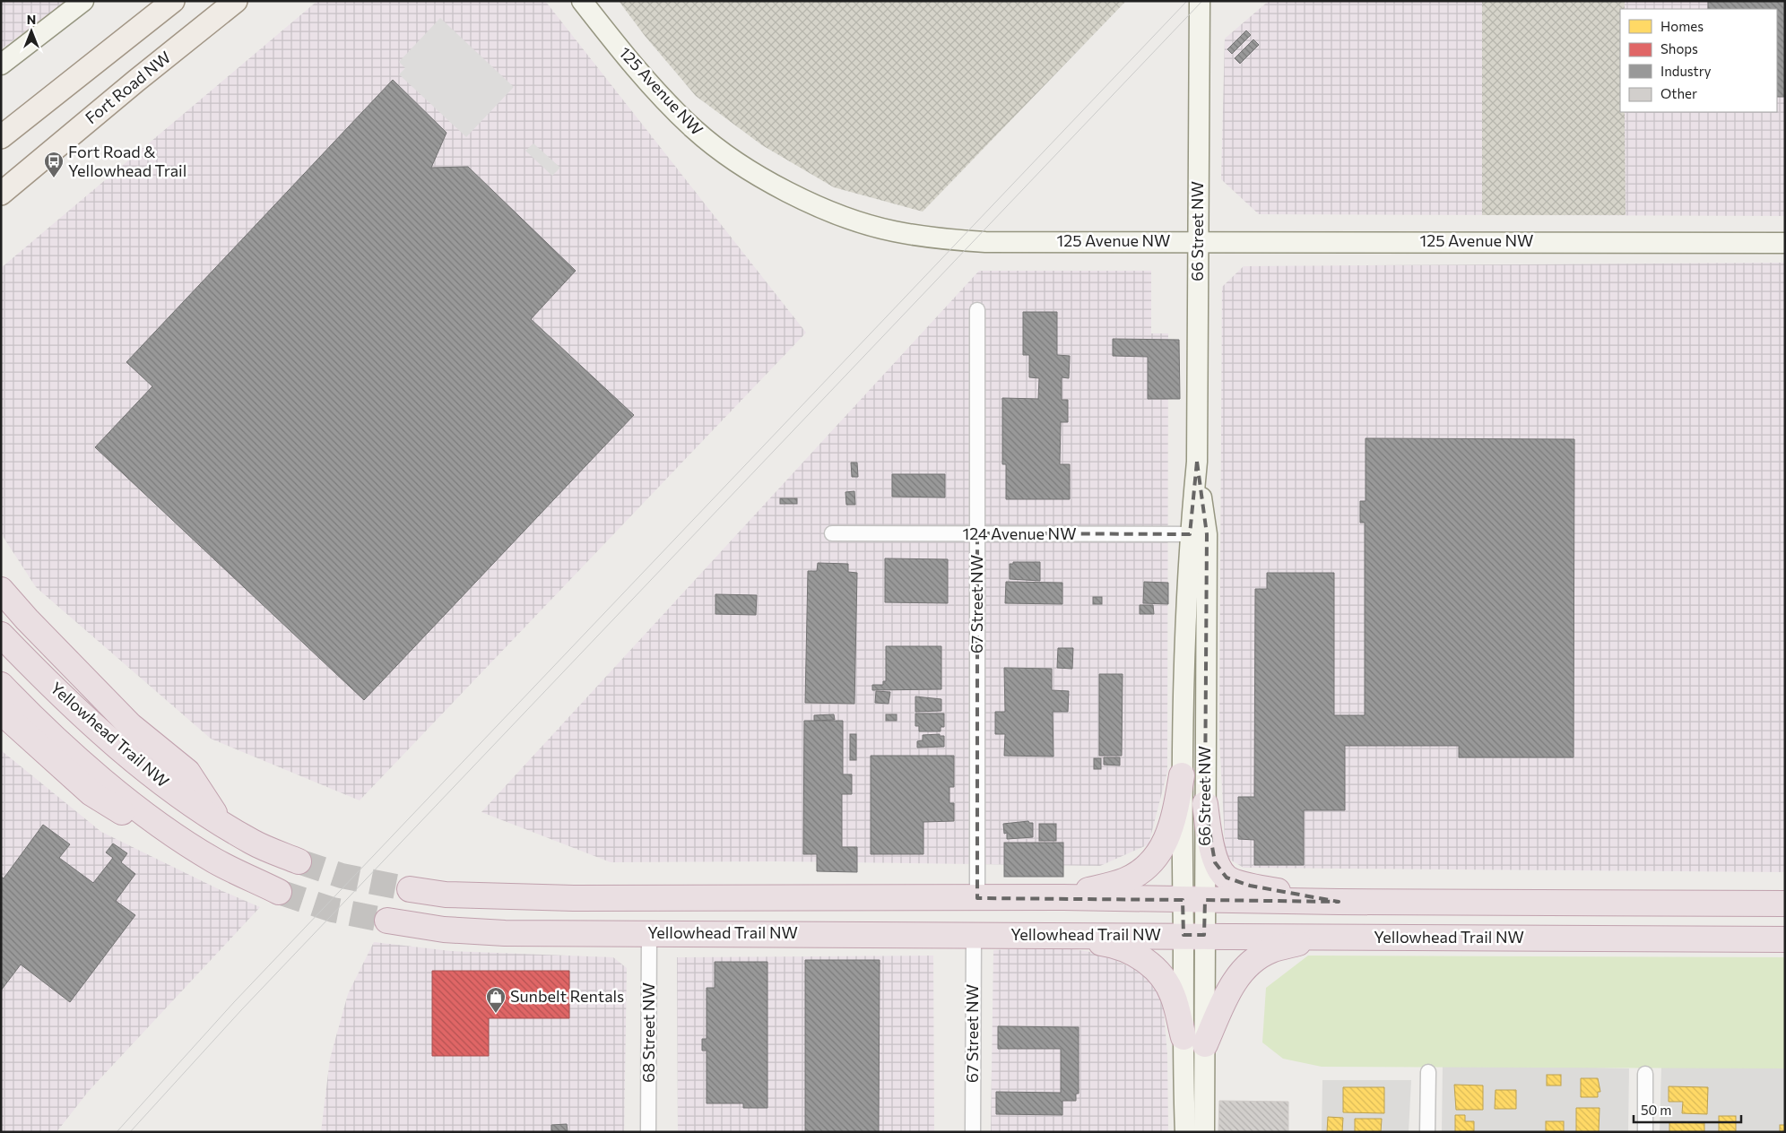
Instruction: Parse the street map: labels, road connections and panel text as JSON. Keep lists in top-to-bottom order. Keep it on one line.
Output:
{"streets":{"highway":["Yellowhead Trail NW"],"main road":["Fort Road NW","125 Avenue NW","66 Street NW"],"street":["124 Avenue NW","67 Street NW","68 Street NW"]},"crossings":[["125 Avenue NW","66 Street NW"],["66 Street NW","124 Avenue NW"],["66 Street NW","Yellowhead Trail NW"],["124 Avenue NW","67 Street NW"],["67 Street NW","Yellowhead Trail NW"],["Yellowhead Trail NW","68 Street NW"]],"places":{"bus stop":["Fort Road & Yellowhead Trail"],"shop":["Sunbelt Rentals"]},"legend":["Homes","Shops","Industry","Other"],"scale_bar":"50 m","north":"top"}
